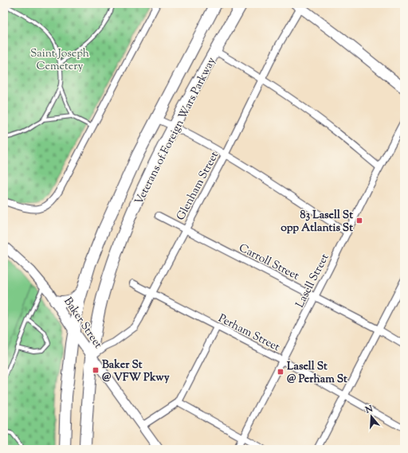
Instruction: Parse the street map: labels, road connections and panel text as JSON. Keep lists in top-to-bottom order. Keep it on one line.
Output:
{"streets":{"highway":["Veterans of Foreign Wars Parkway"],"street":["Glenham Street","Carroll Street","Lasell Street","Baker Street","Perham Street"]},"crossings":[["Veterans of Foreign Wars Parkway","Glenham Street"],["Veterans of Foreign Wars Parkway","Baker Street"],["Glenham Street","Carroll Street"],["Glenham Street","Baker Street"],["Glenham Street","Perham Street"],["Carroll Street","Lasell Street"],["Lasell Street","Perham Street"]],"parks":["Saint Joseph Cemetery"],"places":{"transit":["83 Lasell St opp Atlantis St","Baker St @ VFW Pkwy","Lasell St @ Perham St"]},"north":"top"}
